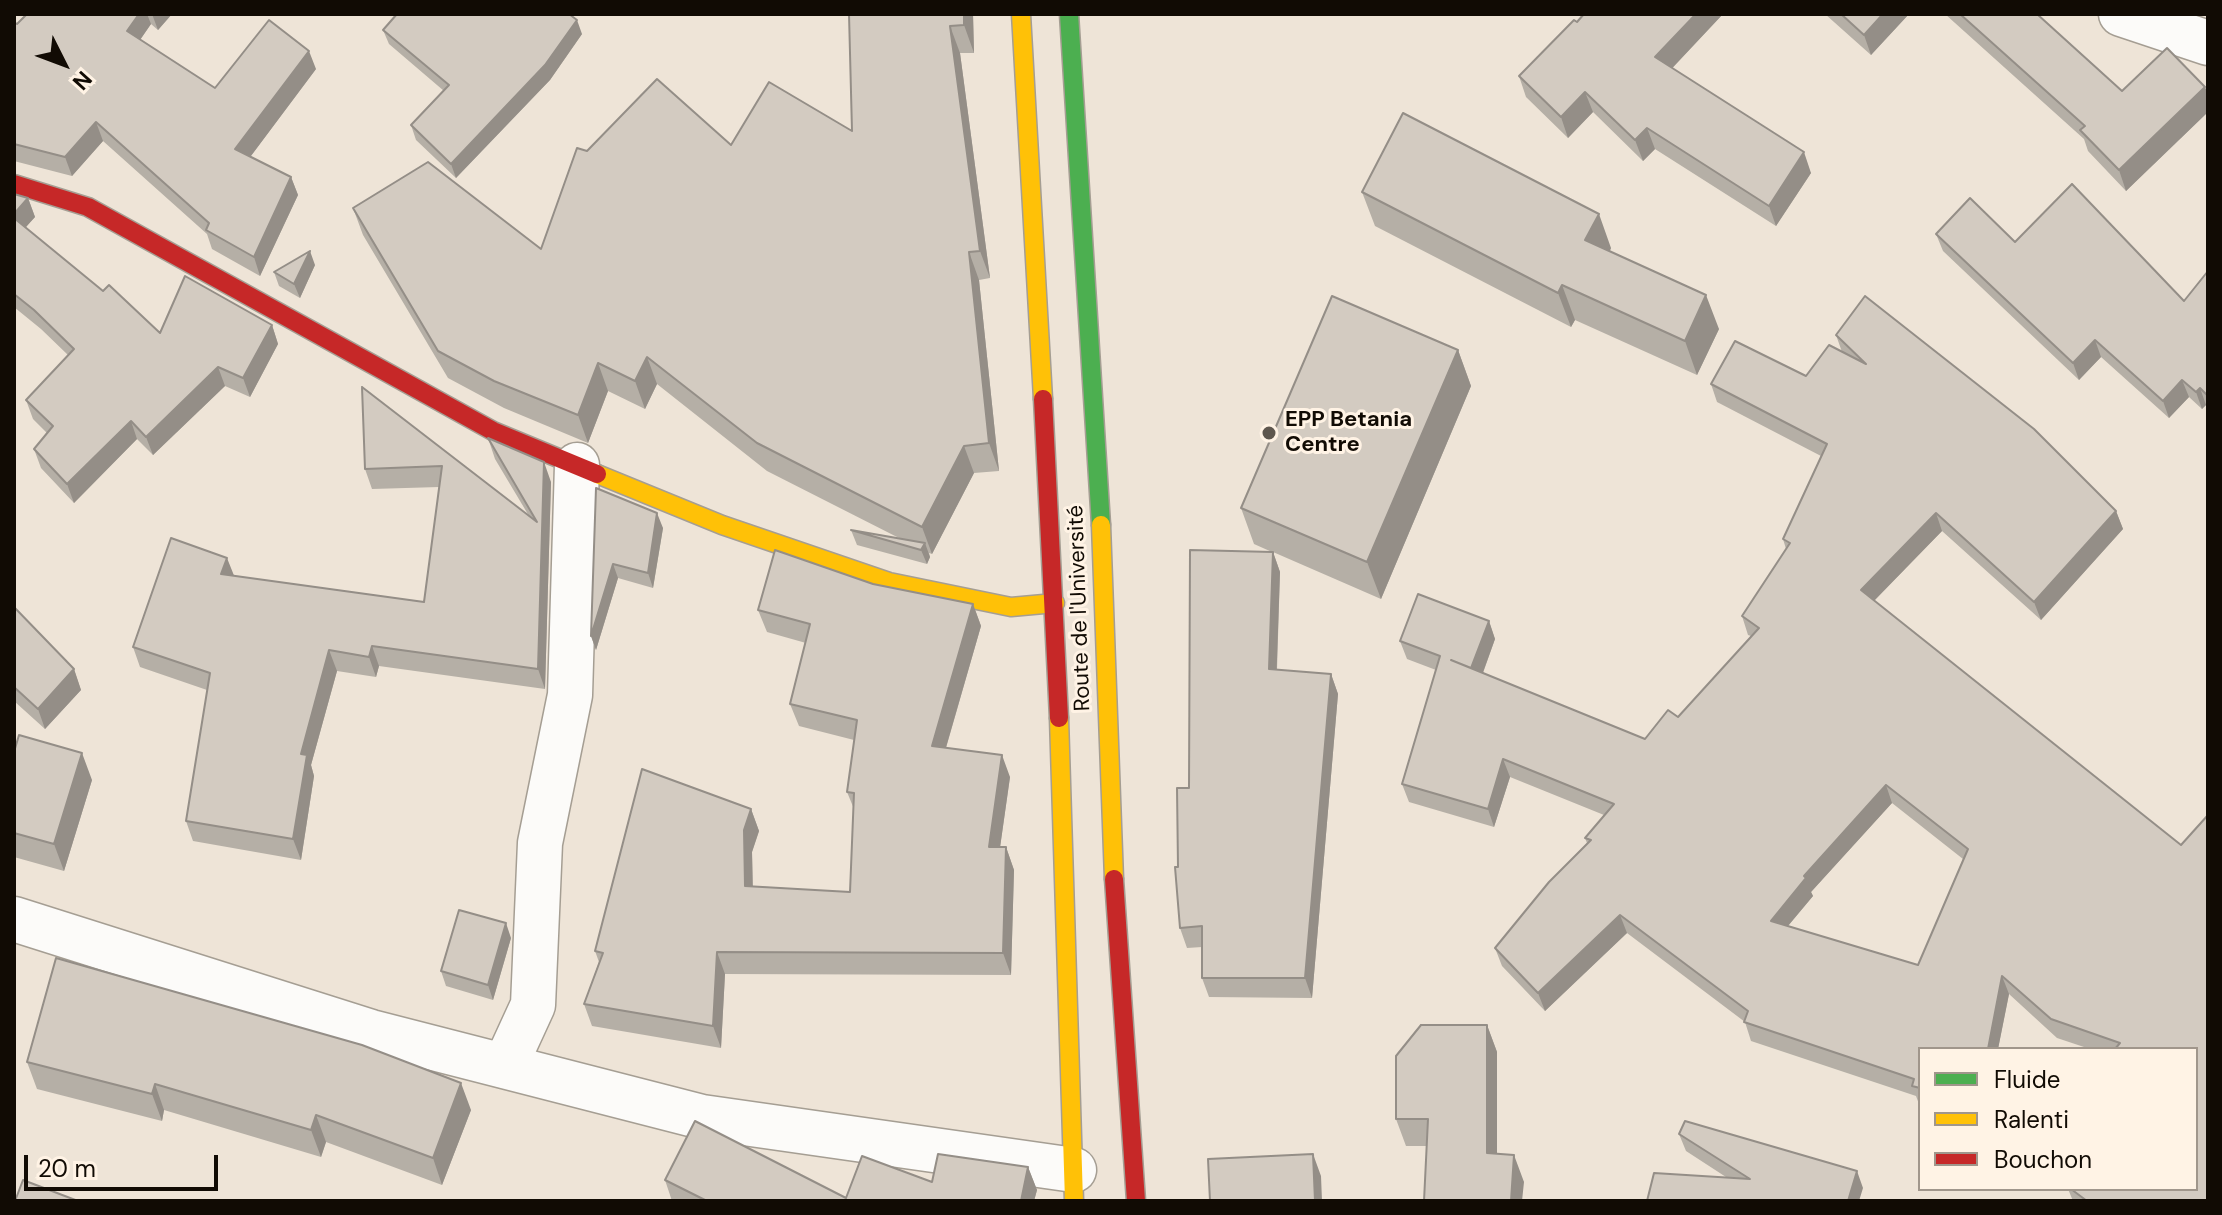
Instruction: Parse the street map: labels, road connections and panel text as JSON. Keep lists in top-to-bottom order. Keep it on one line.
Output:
{"streets":{"main road":["Route de l'Université"]},"places":["EPP Betania Centre"],"legend":["Fluide","Ralenti","Bouchon"],"scale_bar":"20 m","north":"bottom right"}
